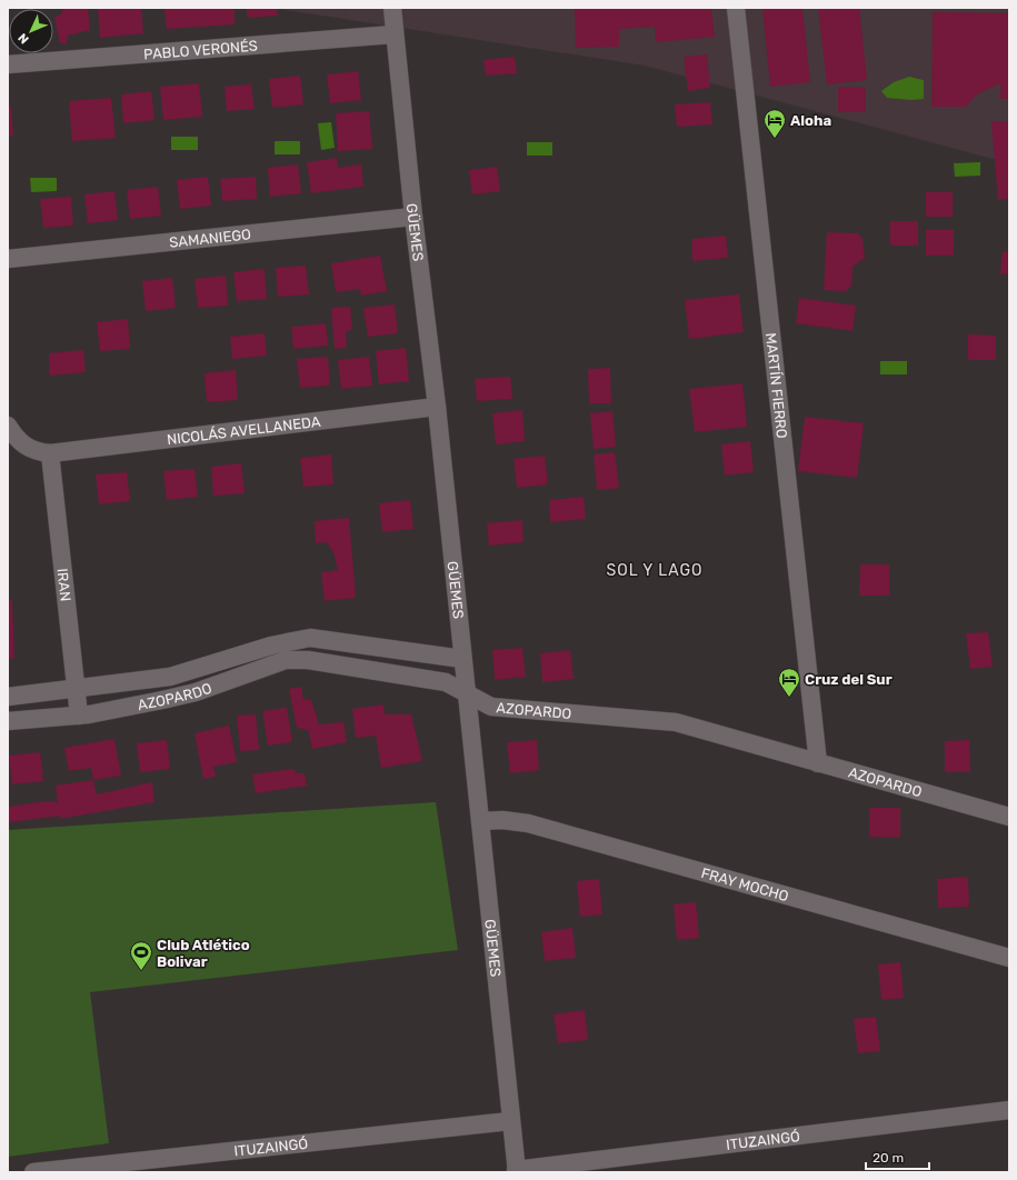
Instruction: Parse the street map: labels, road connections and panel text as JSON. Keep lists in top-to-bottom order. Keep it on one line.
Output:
{"streets":{"street":["PABLO VERONÉS","GÜEMES","SAMANIEGO","MARTÍN FIERRO","NICOLÁS AVELLANEDA","IRAN","AZOPARDO","FRAY MOCHO","ITUZAINGÓ"]},"crossings":[["PABLO VERONÉS","GÜEMES"],["GÜEMES","SAMANIEGO"],["GÜEMES","NICOLÁS AVELLANEDA"],["GÜEMES","AZOPARDO"],["GÜEMES","FRAY MOCHO"],["GÜEMES","ITUZAINGÓ"],["MARTÍN FIERRO","AZOPARDO"],["NICOLÁS AVELLANEDA","IRAN"],["IRAN","AZOPARDO"]],"districts":["SOL Y LAGO"],"places":{"hotel":["Aloha","Cruz del Sur"],"sports":["Club Atlético Bolivar"]},"scale_bar":"20 m","north":"bottom left"}
